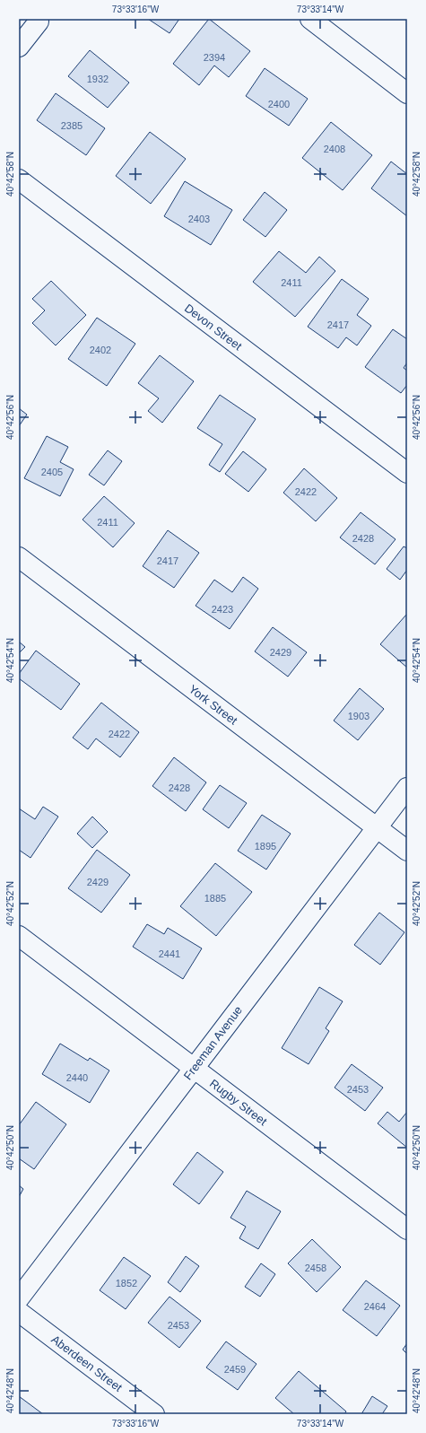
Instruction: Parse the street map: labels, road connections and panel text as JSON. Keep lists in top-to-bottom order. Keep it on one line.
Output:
{"streets":{"street":["Devon Street","York Street","Freeman Avenue","Rugby Street","Aberdeen Street"]},"crossings":[["York Street","Freeman Avenue"],["Freeman Avenue","Rugby Street"]],"house_numbers":["2394","1932","2400","2385","2408","2403","2411","2417","2402","2405","2422","2411","2428","2417","2423","2429","1903","2422","2428","1895","2429","1885","2441","2440","2453","2458","1852","2464","2453","2459"],"coordinates":["73°33'16\"W","73°33'14\"W","40°42'58\"N","40°42'56\"N","40°42'54\"N","40°42'52\"N","40°42'50\"N","40°42'48\"N"]}
